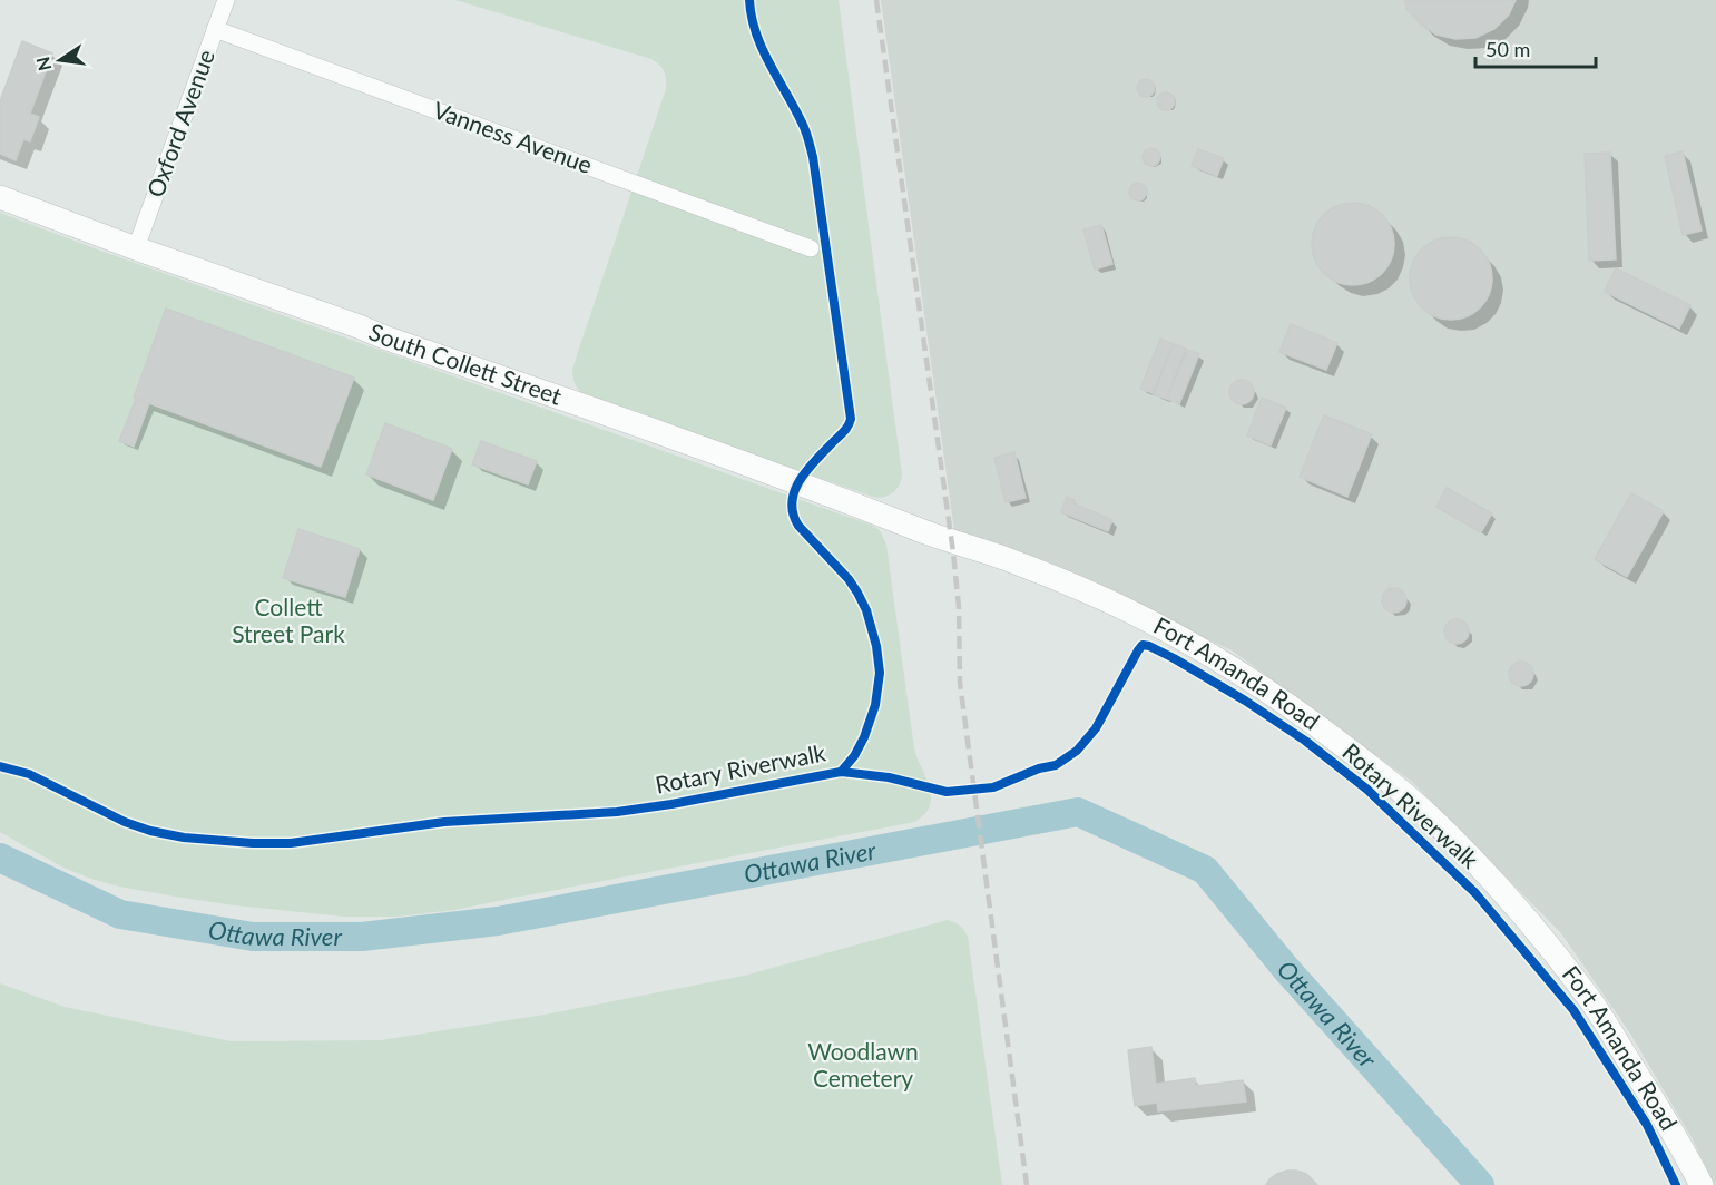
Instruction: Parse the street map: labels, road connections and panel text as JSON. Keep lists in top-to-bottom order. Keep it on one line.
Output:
{"streets":{"street":["Oxford Avenue","Vanness Avenue","South Collett Street","Fort Amanda Road"],"cycle path":["Rotary Riverwalk"]},"crossings":[["Oxford Avenue","Vanness Avenue"],["Oxford Avenue","South Collett Street"],["South Collett Street","Fort Amanda Road"]],"water":["Ottawa River"],"parks":["Collett Street Park","Woodlawn Cemetery"],"scale_bar":"50 m","north":"left"}
